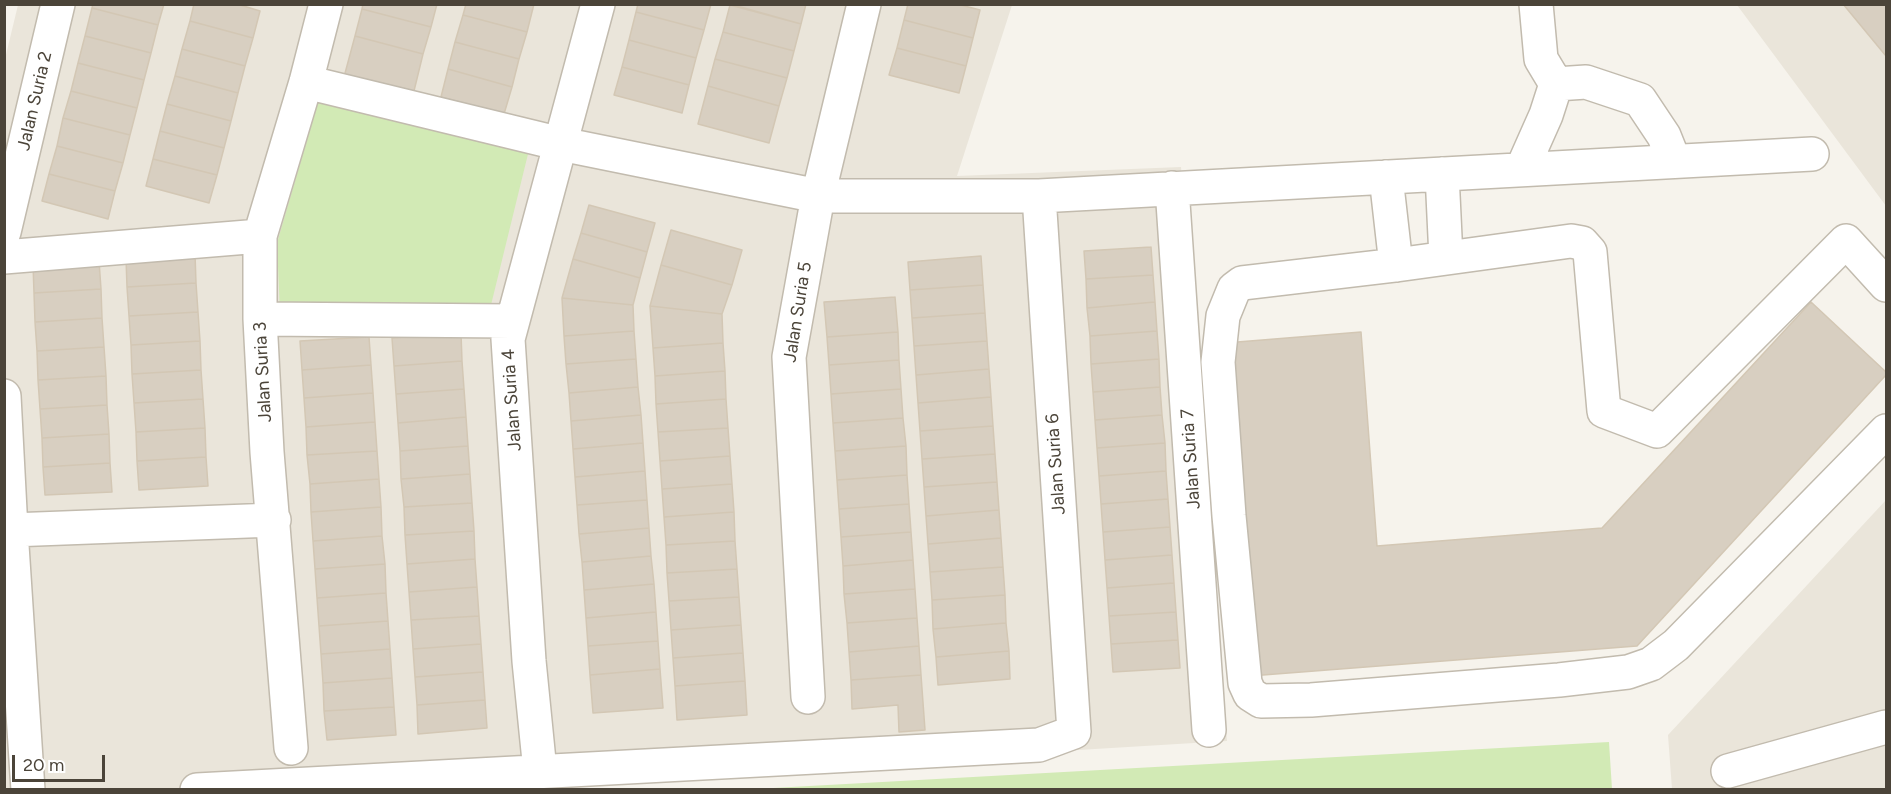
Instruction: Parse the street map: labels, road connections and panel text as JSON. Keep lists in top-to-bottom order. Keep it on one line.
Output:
{"streets":{"street":["Jalan Suria 2","Jalan Suria 5","Jalan Suria 3","Jalan Suria 4","Jalan Suria 7","Jalan Suria 6"]},"crossings":[["Jalan Suria 4","Jalan Suria 6"]],"scale_bar":"20 m"}
